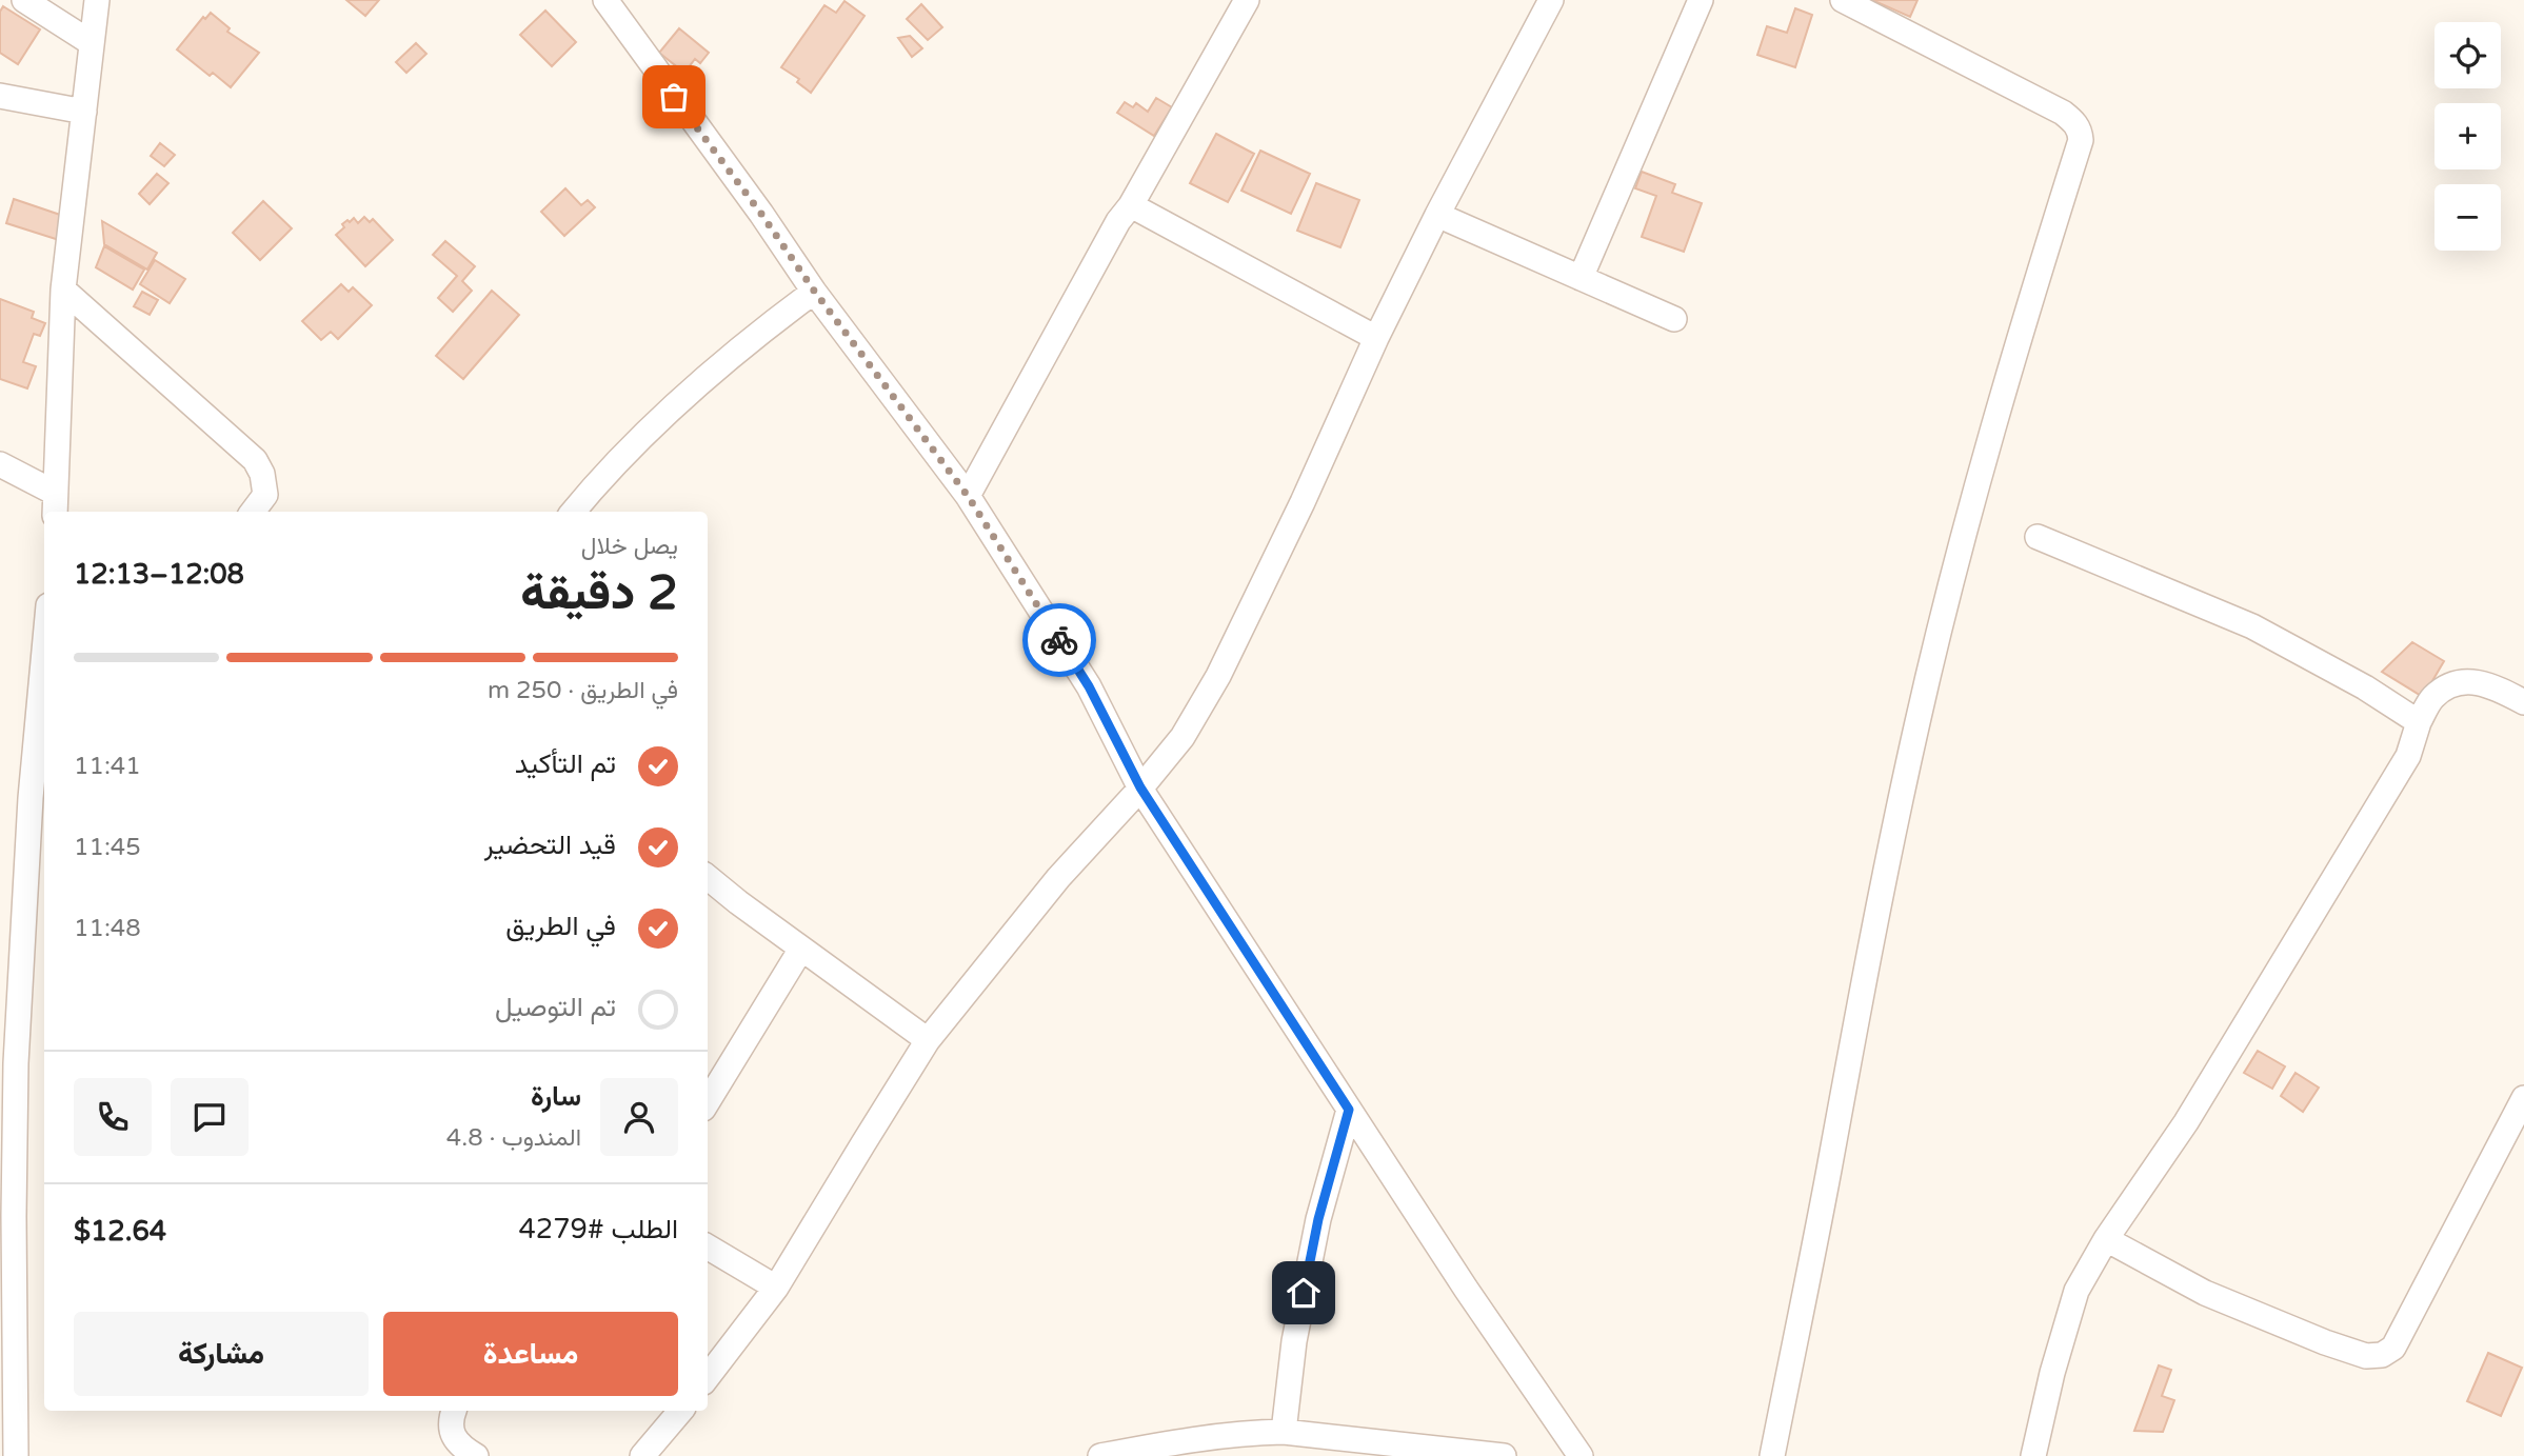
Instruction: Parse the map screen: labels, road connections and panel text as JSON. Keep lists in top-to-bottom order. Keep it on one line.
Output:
{"page":{"map_buttons":["+","−"],"heading":["2 دقيقة","يصل خلال","12:08–12:13"],"panel":["سارة","المندوب · 4.8","الطلب #4279","$12.64"],"bar":"في الطريق · 250 m","list":[["تم التأكيد","11:41"],["قيد التحضير","11:45"],["في الطريق","11:48"],"تم التوصيل"],"buttons":["مساعدة","مشاركة"]}}
